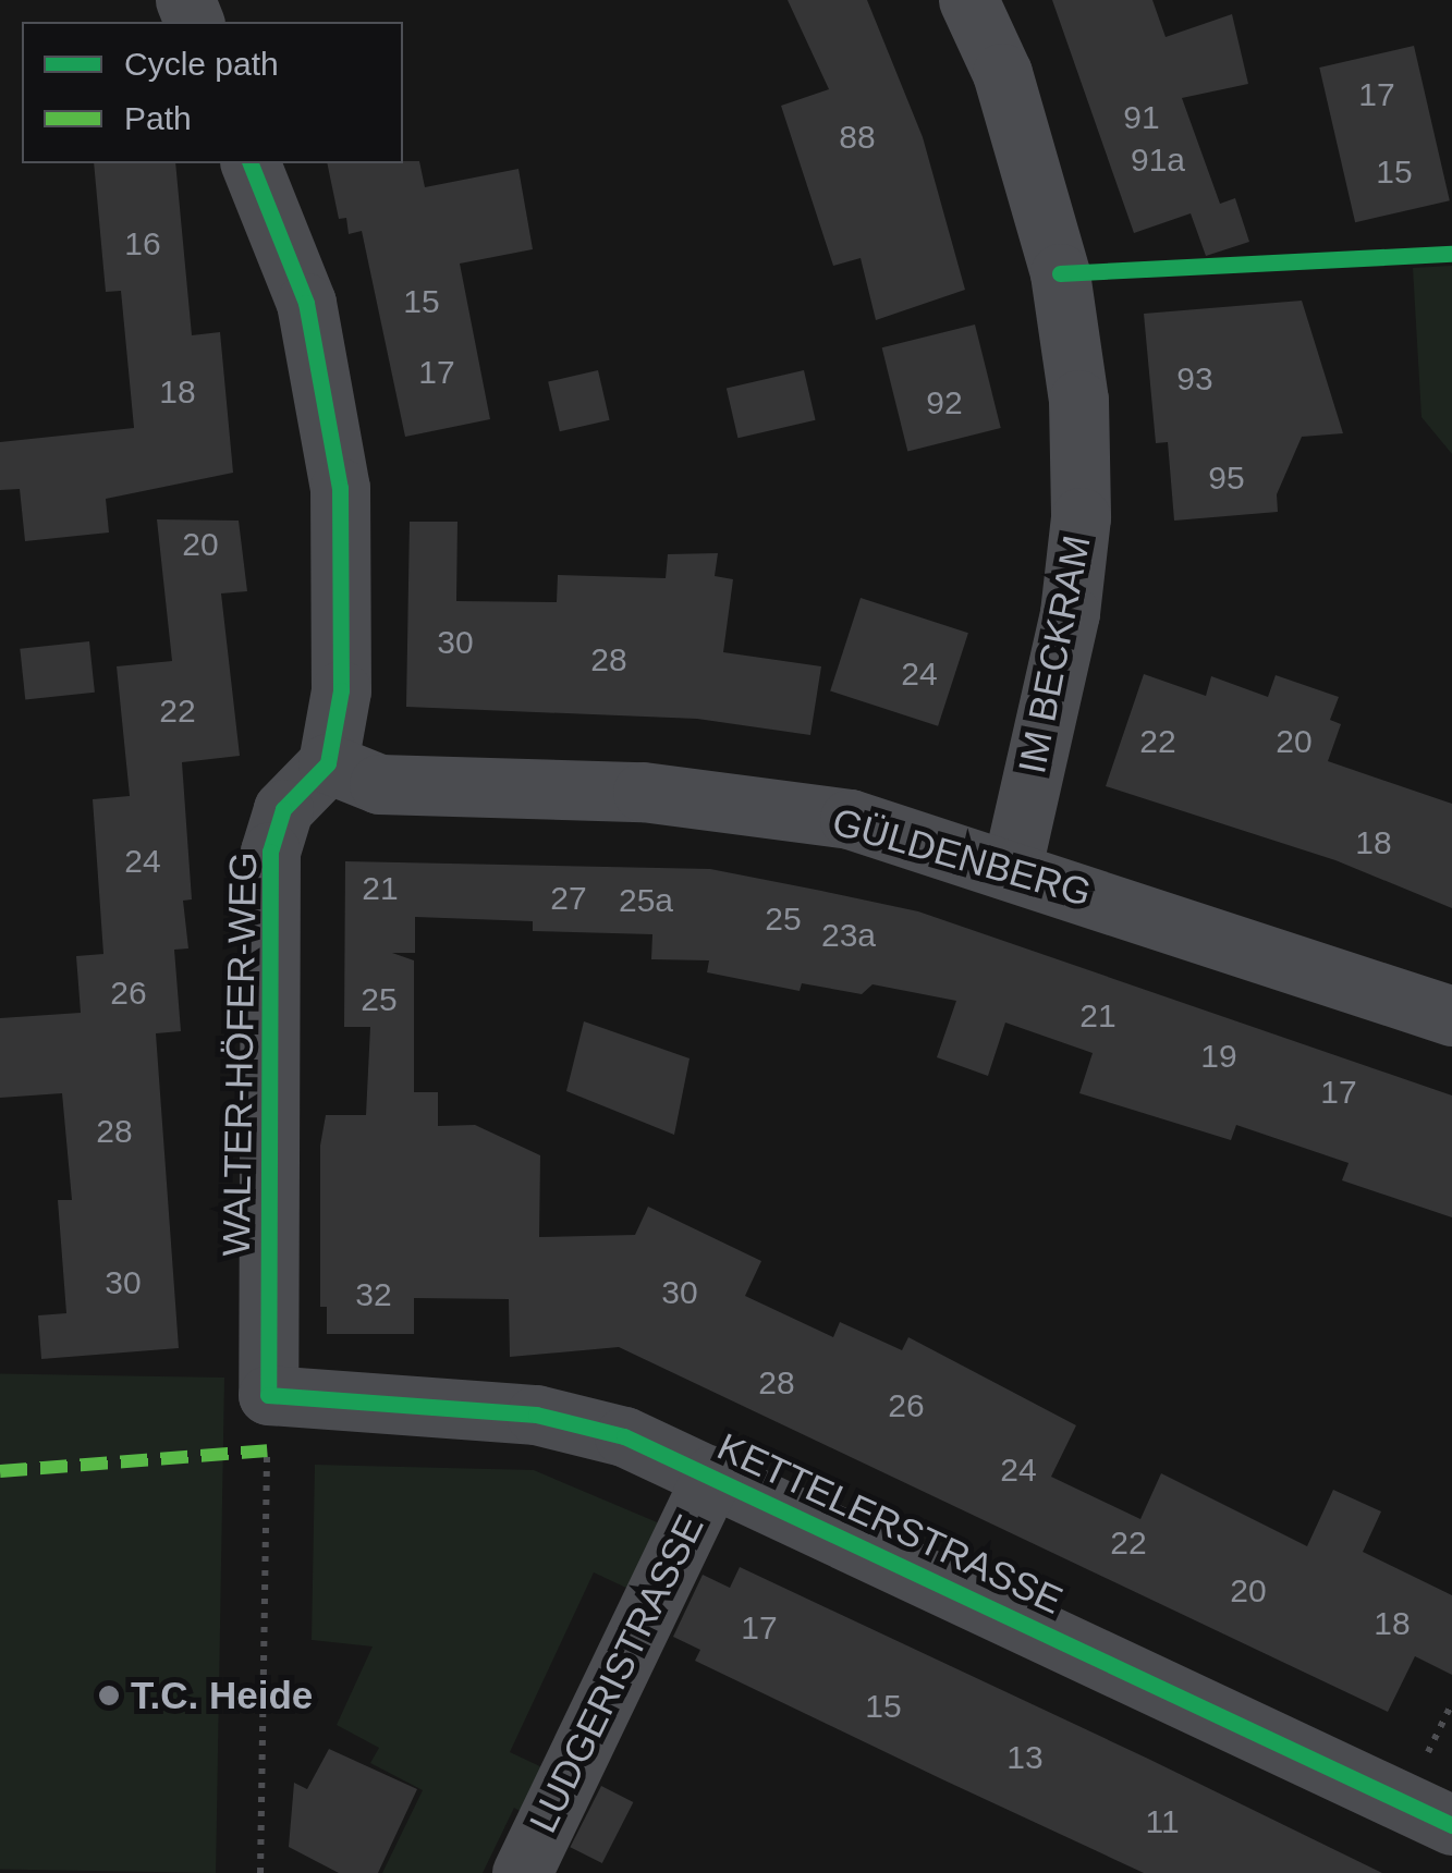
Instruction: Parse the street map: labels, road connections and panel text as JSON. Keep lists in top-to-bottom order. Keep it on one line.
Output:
{"streets":{"street":["IM BECKRAM","GÜLDENBERG","WALTER-HÖFER-WEG","KETTELERSTRASSE","LUDGERISTRASSE"]},"crossings":[["IM BECKRAM","GÜLDENBERG"],["GÜLDENBERG","WALTER-HÖFER-WEG"],["WALTER-HÖFER-WEG","KETTELERSTRASSE"],["KETTELERSTRASSE","LUDGERISTRASSE"]],"places":["T.C. Heide"],"house_numbers":["17","91","88","91a","15","16","15","17","93","18","92","95","20","30","28","24","22","22","20","18","24","21","27","25a","25","23a","26","25","21","19","17","28","30","30","32","28","26","24","22","20","18","17","15","13","11"],"legend":["Cycle path","Path"]}
